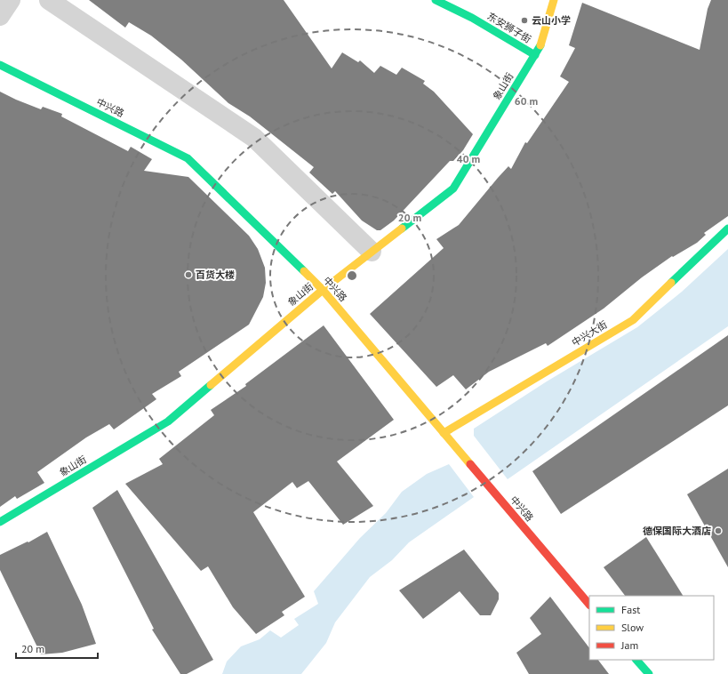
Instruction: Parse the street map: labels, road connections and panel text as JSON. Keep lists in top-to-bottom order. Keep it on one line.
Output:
{"streets":{"main road":["东安狮子街","象山街","中兴路","中兴大街"]},"crossings":[["东安狮子街","象山街"],["象山街","中兴路"],["中兴路","中兴大街"]],"places":["云山小学","百货大楼","德保国际大酒店"],"legend":["Fast","Slow","Jam"],"scale_bar":"20 m","rings":["60 m","40 m","20 m"]}
